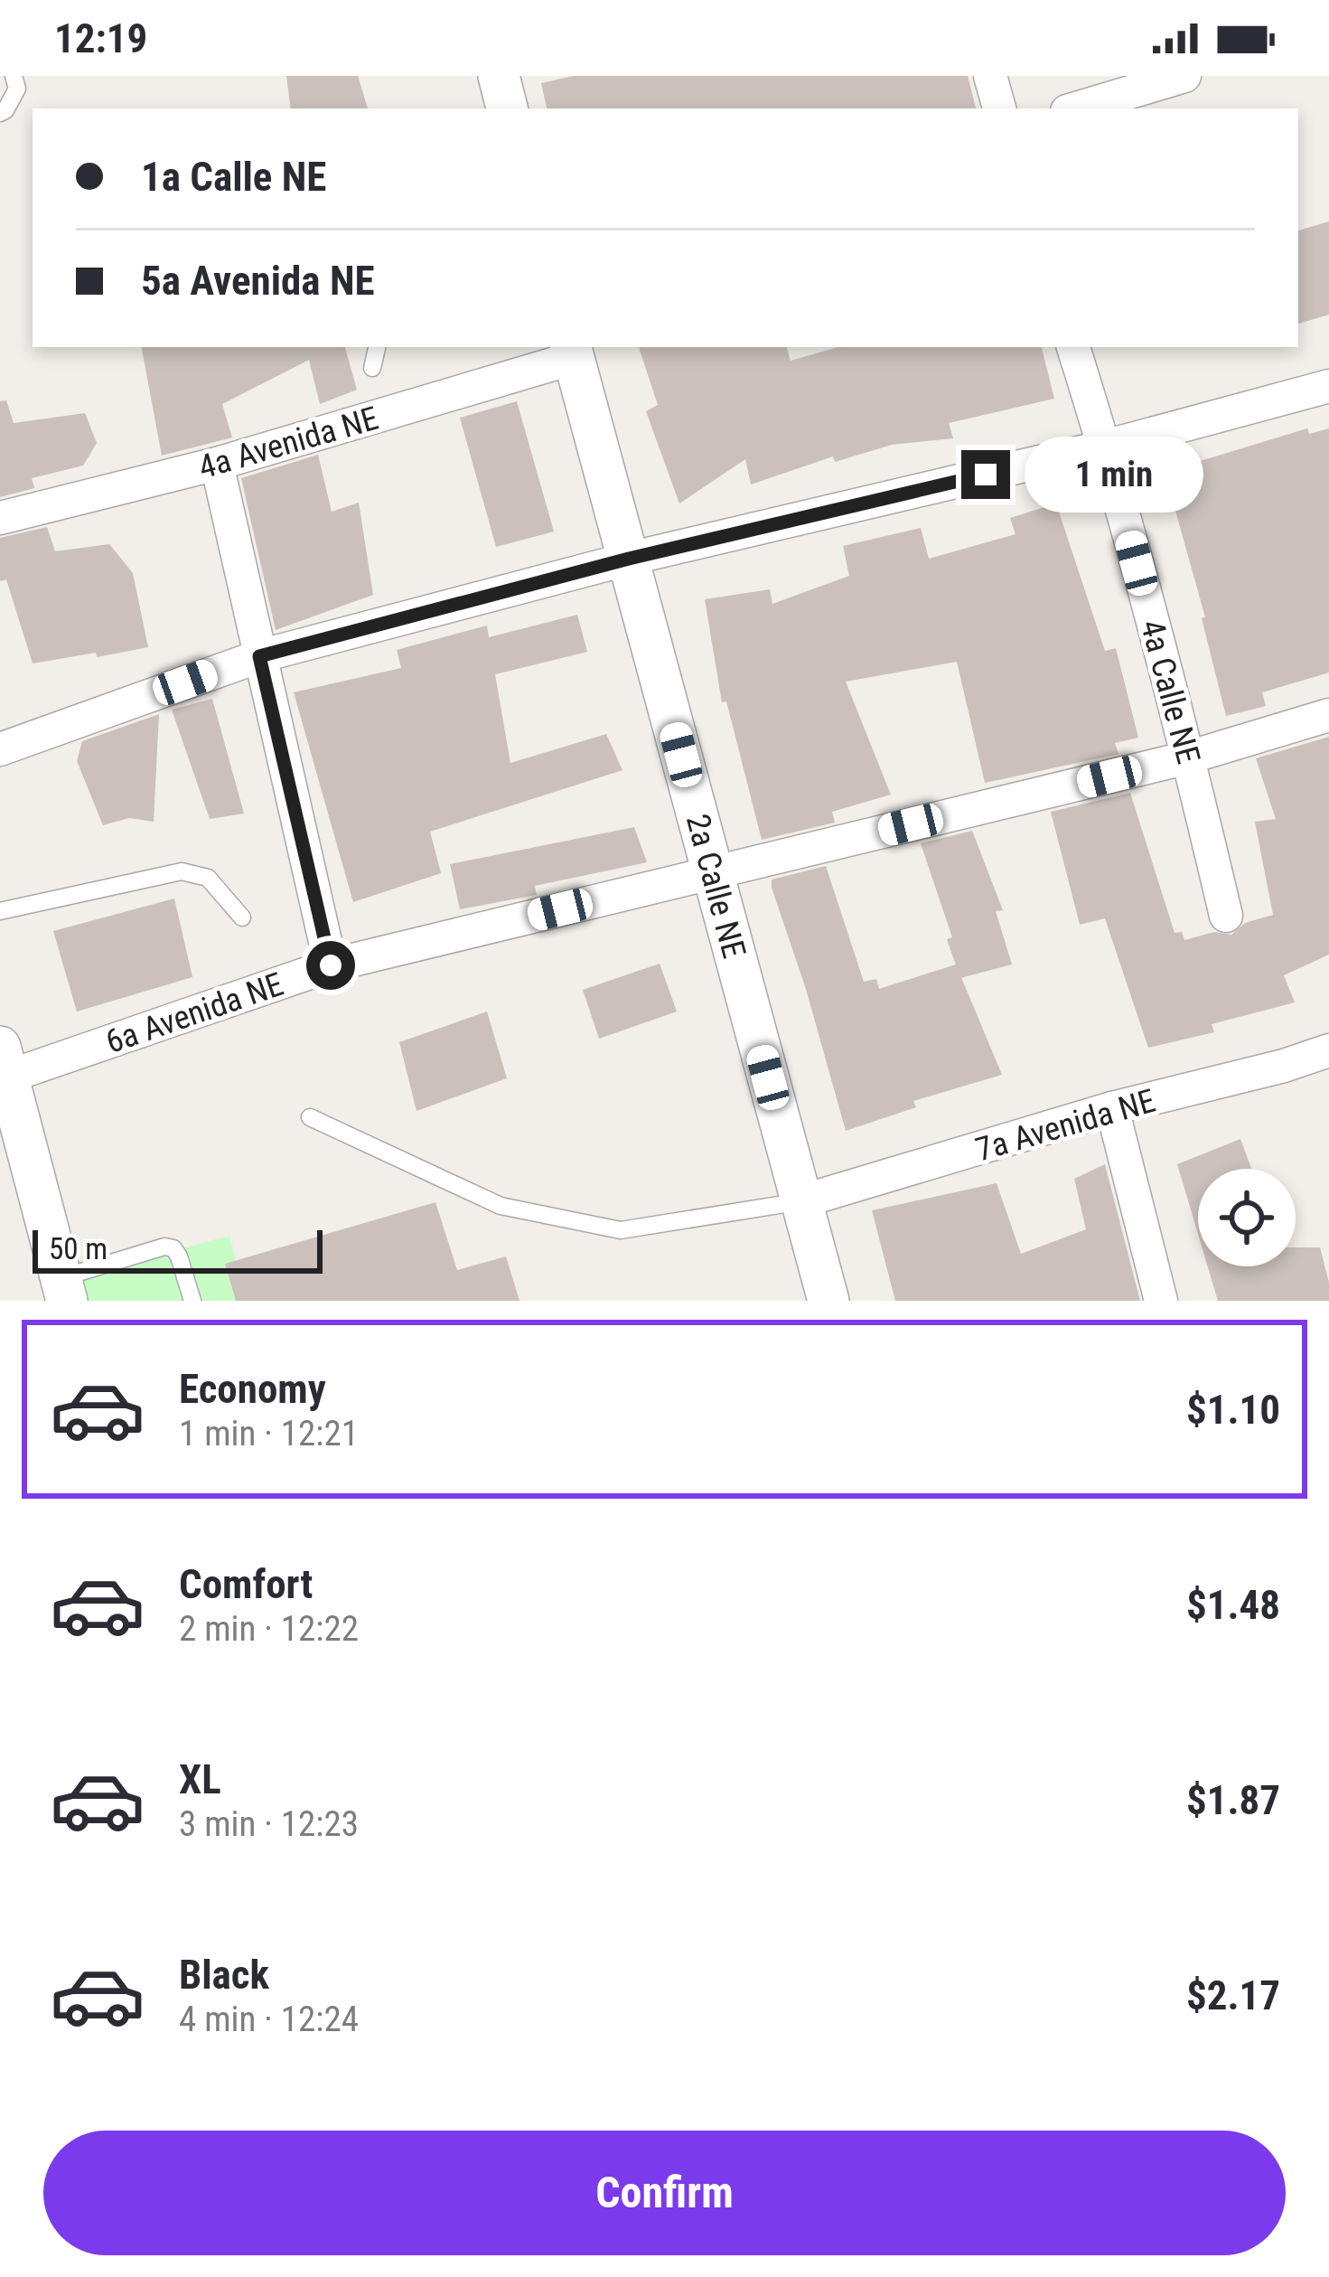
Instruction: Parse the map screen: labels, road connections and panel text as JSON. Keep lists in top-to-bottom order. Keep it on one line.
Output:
{"streets":{"street":["4a Avenida NE","4a Calle NE","2a Calle NE","6a Avenida NE","7a Avenida NE"]},"crossings":[["4a Avenida NE","2a Calle NE"],["4a Calle NE","6a Avenida NE"],["2a Calle NE","6a Avenida NE"],["2a Calle NE","7a Avenida NE"]],"scale_bar":"50 m","page":{"status":"12:19","banner":["1a Calle NE","5a Avenida NE"],"bubble":"1 min","scale":"50 m","list":[{"name":"Economy","note":"1 min · 12:21","value":"$1.10"},{"name":"Comfort","note":"2 min · 12:22","value":"$1.48"},{"name":"XL","note":"3 min · 12:23","value":"$1.87"},{"name":"Black","note":"4 min · 12:24","value":"$2.17"}],"buttons":"Confirm"}}
